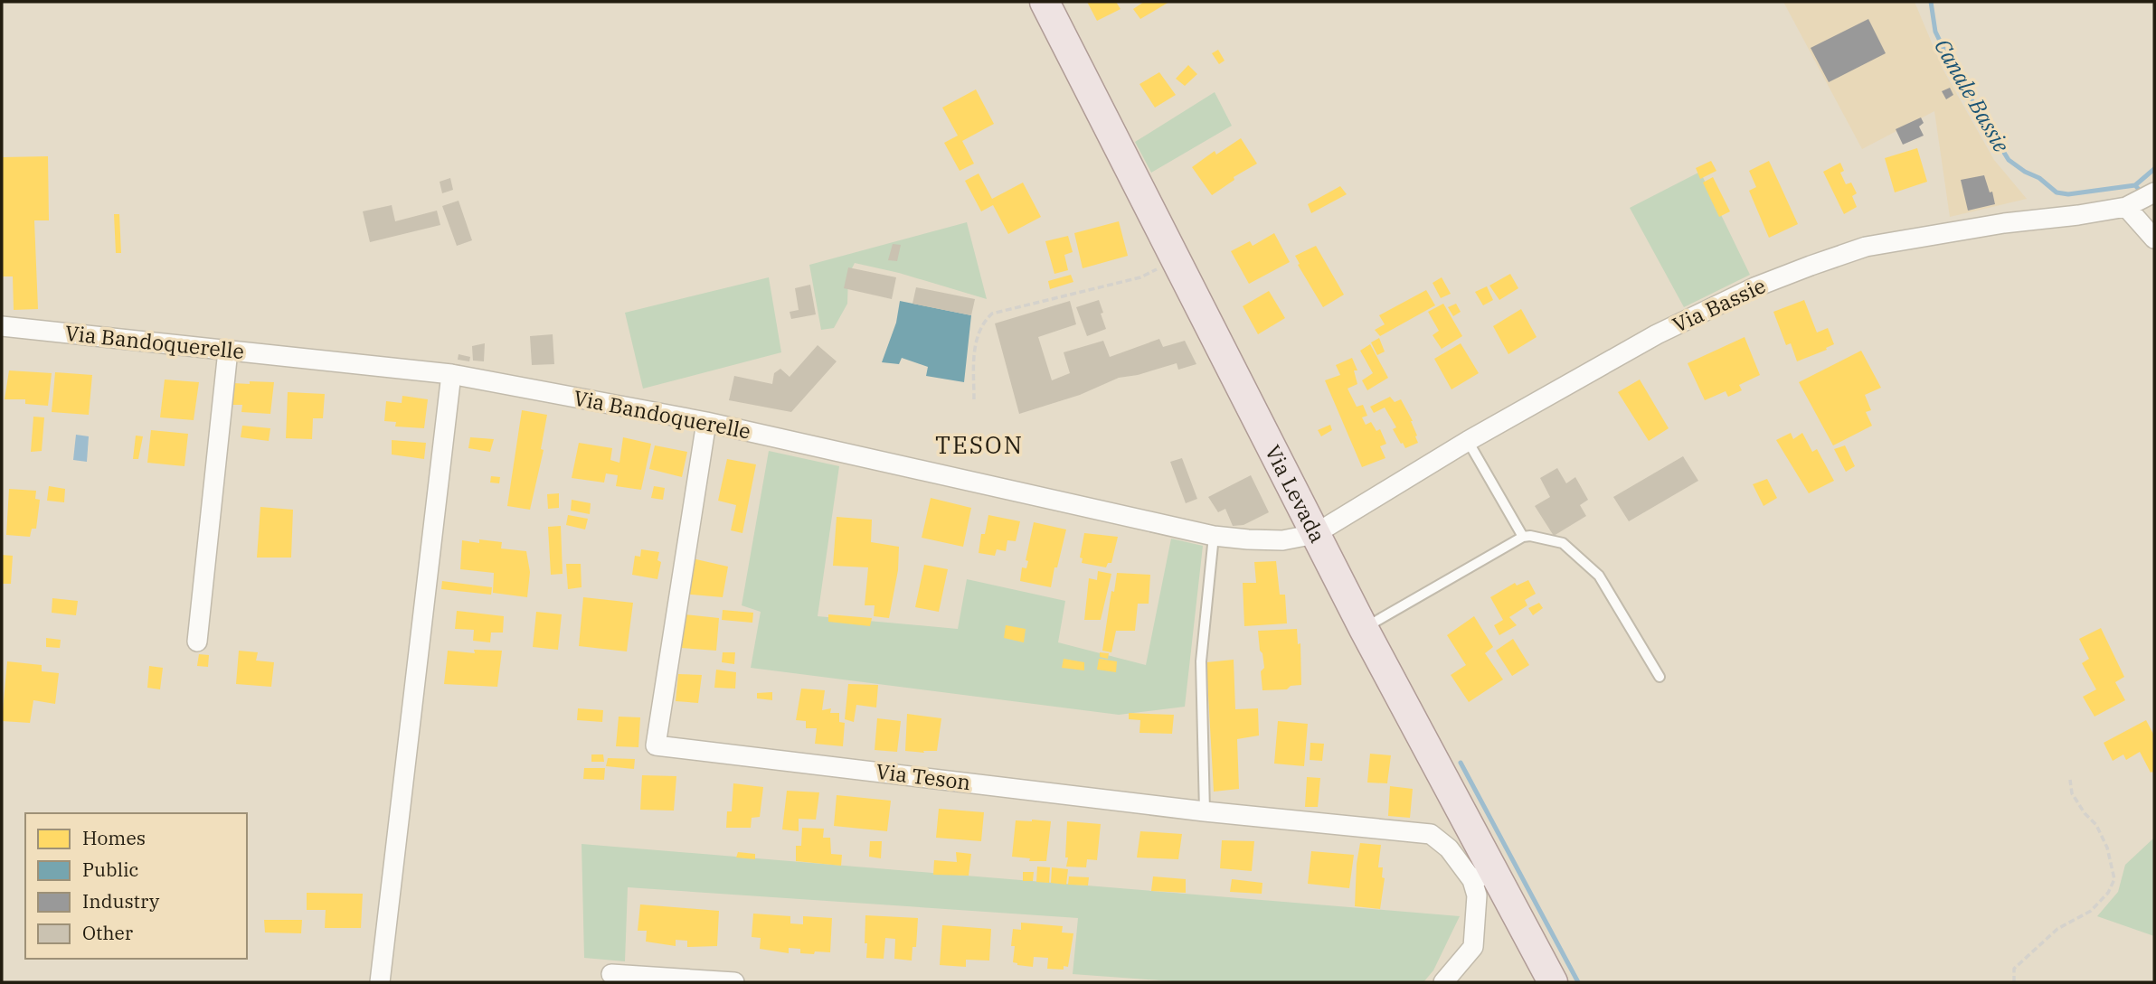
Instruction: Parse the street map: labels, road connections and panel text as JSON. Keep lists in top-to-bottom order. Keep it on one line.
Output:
{"streets":{"main road":["Via Levada"],"street":["Via Bassie","Via Bandoquerelle","Via Teson"]},"crossings":[["Via Bassie","Via Bandoquerelle"],["Via Bassie","Via Levada"],["Via Bandoquerelle","Via Levada"],["Via Bandoquerelle","Via Teson"],["Via Levada","Via Teson"]],"districts":["TESON"],"water":["Canale Bassie"],"legend":["Homes","Public","Industry","Other"]}
